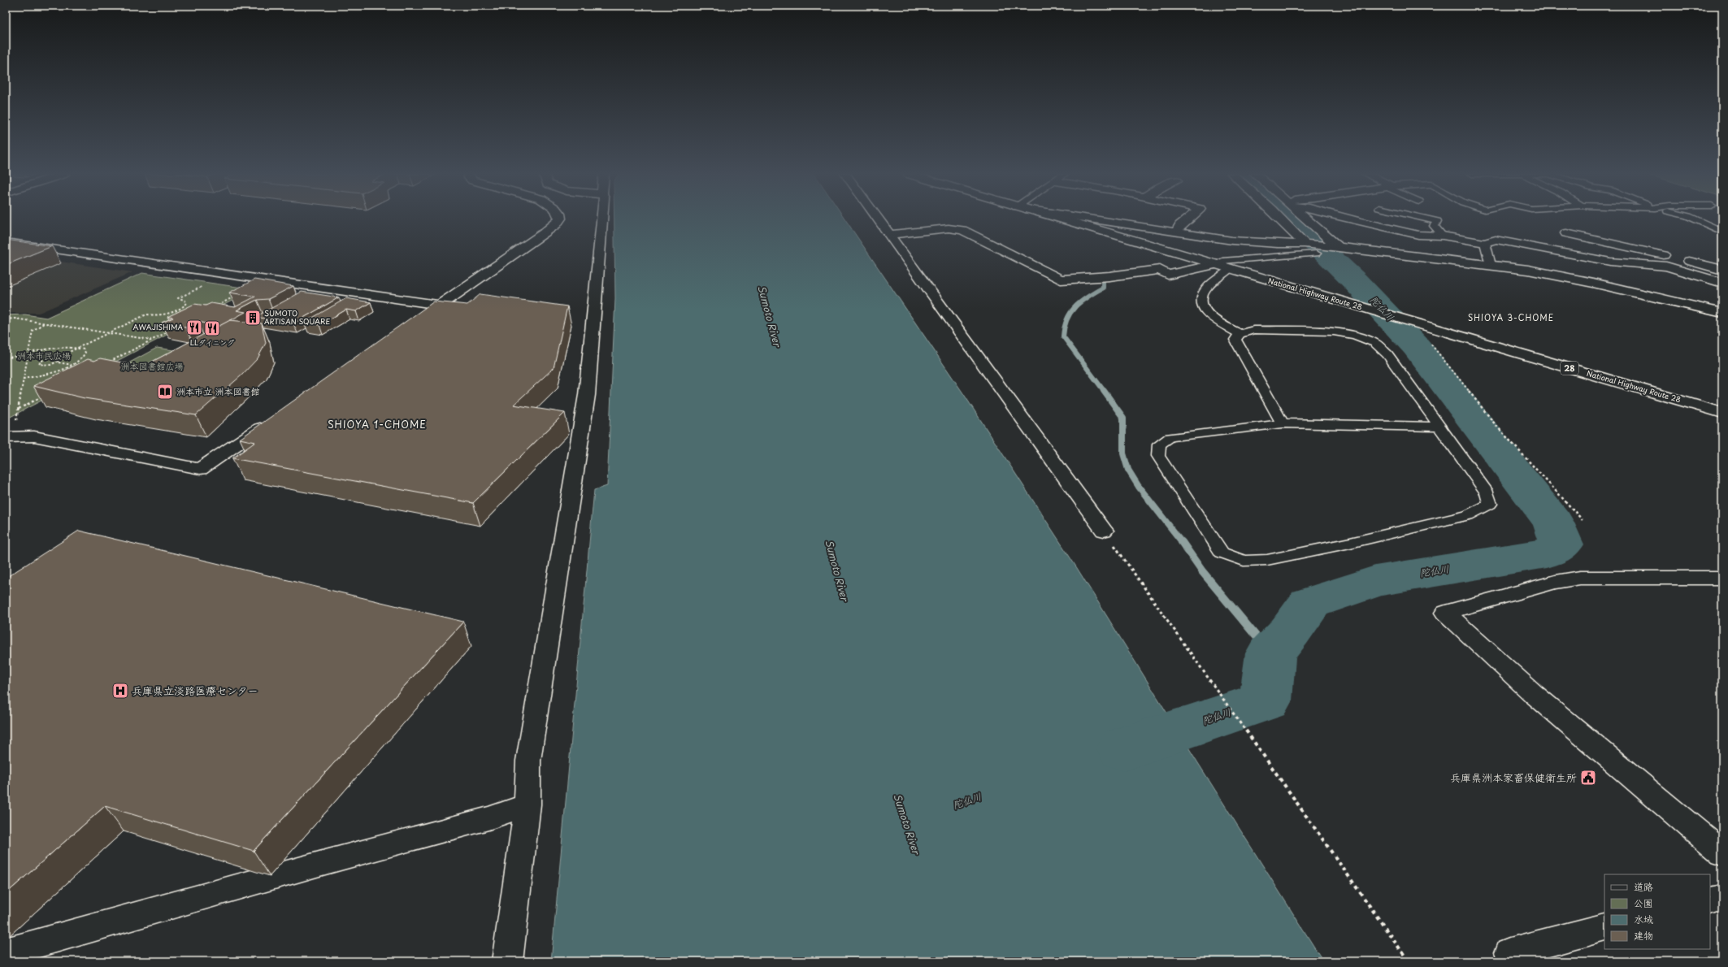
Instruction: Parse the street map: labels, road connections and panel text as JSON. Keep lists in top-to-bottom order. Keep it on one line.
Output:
{"streets":{"main road":["National Highway Route 28","28"]},"districts":["SHIOYA 3-CHOME","SHIOYA 1-CHOME"],"water":["陀仏川","Sumoto River"],"parks":["洲本市民広場","洲本図書館広場"],"places":{"building":["SUMOTO ARTISAN SQUARE"],"restaurant":["AWAJISHIMA","LLダイニング"],"library":["洲本市立 洲本図書館"],"hospital":["兵庫県立淡路医療センター"],"public building":["兵庫県洲本家畜保健衛生所"]},"legend":["道路","公園","水域","建物"]}
